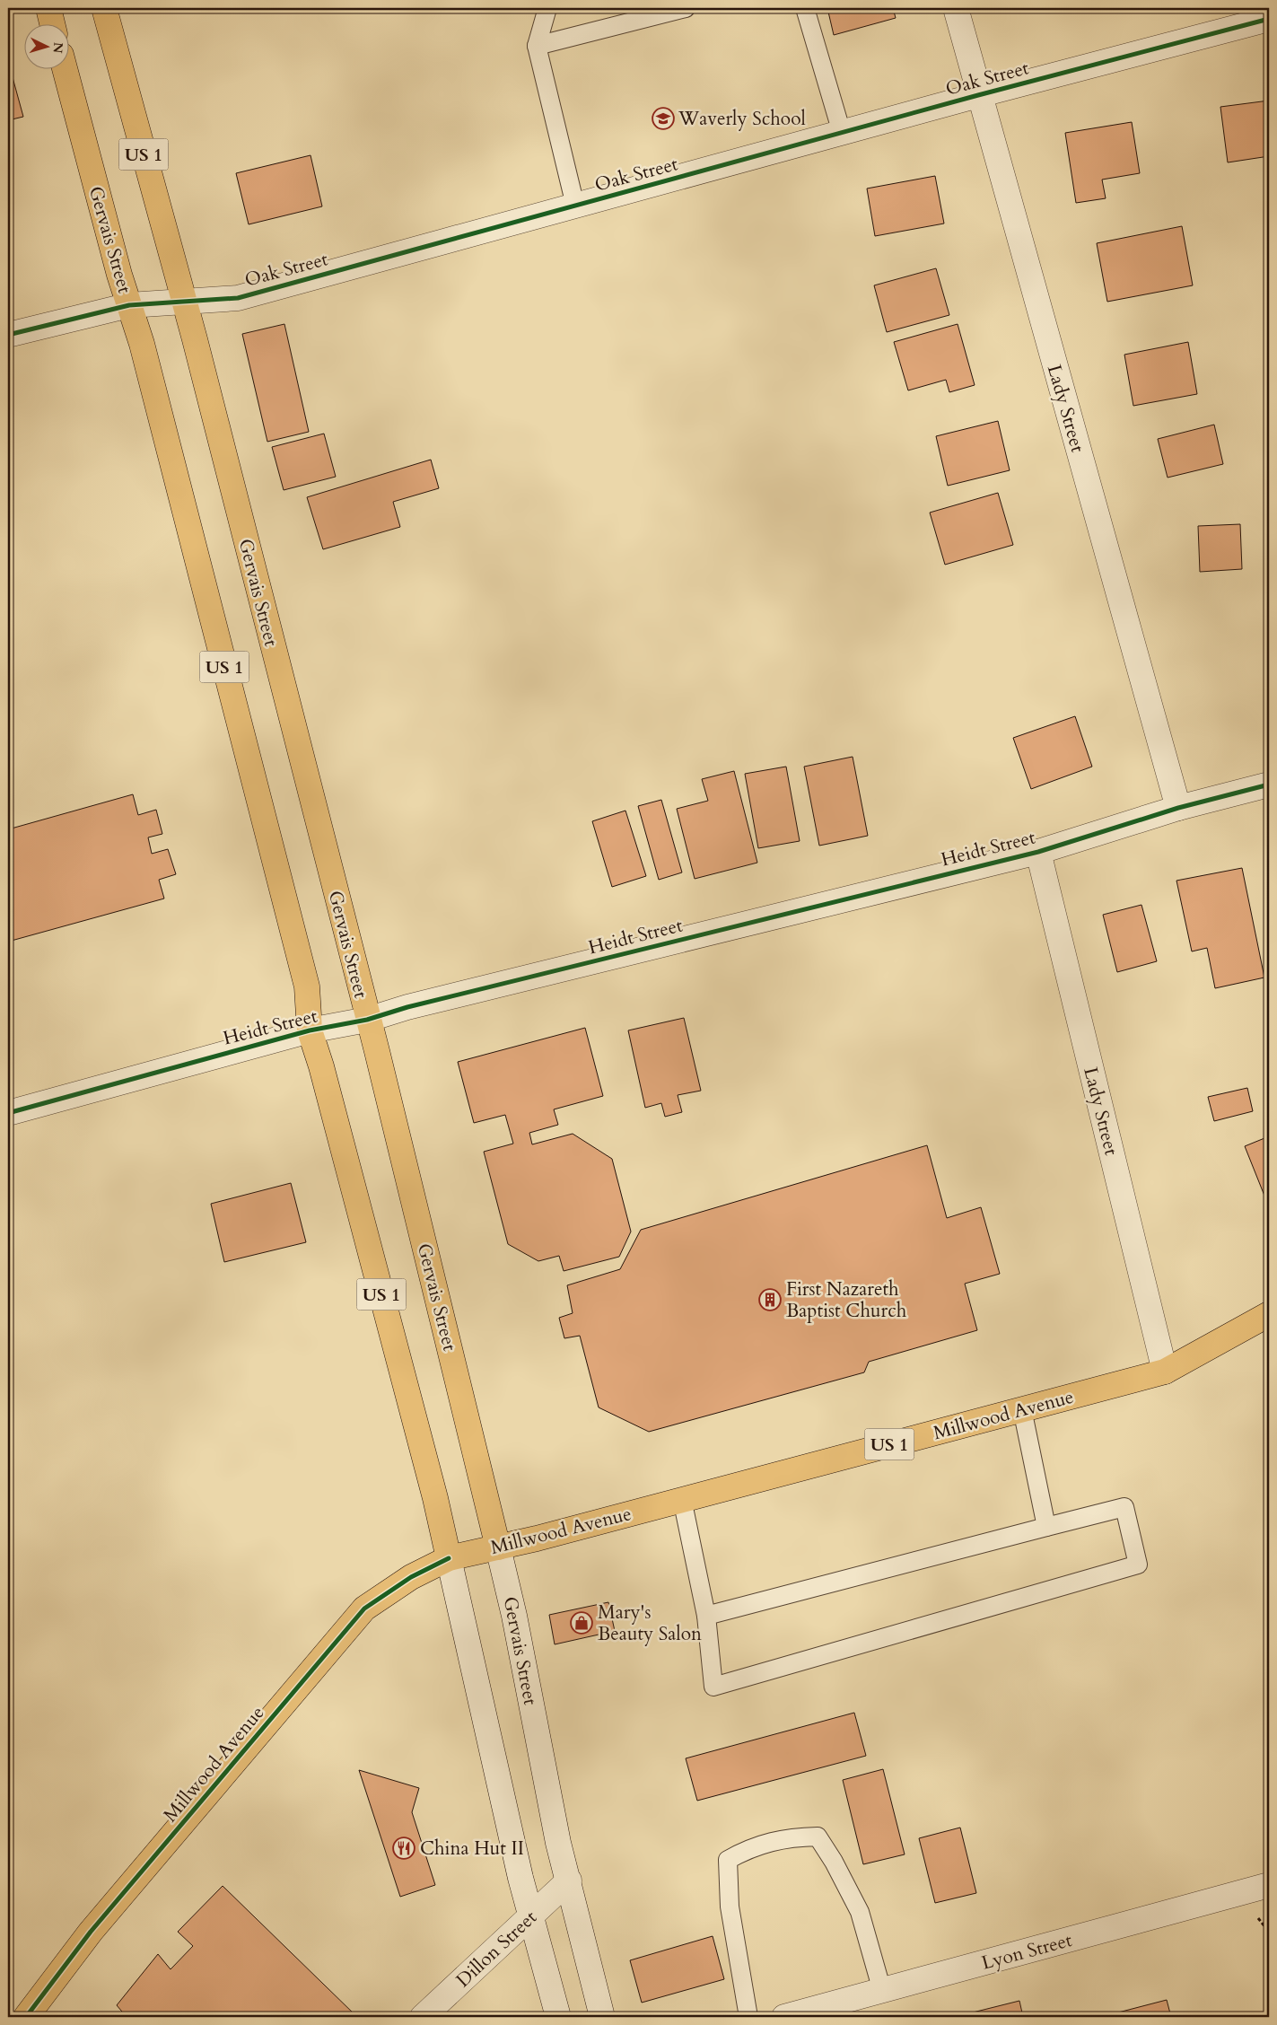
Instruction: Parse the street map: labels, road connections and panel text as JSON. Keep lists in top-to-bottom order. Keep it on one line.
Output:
{"streets":{"main road":["US 1","Gervais Street","Millwood Avenue"],"street":["Oak Street","Lady Street","Heidt Street","Dillon Street","Lyon Street"]},"crossings":[["Oak Street","Gervais Street"],["Oak Street","Lady Street"],["Gervais Street","Heidt Street"],["Gervais Street","Millwood Avenue"],["Gervais Street","Dillon Street"],["Lady Street","Heidt Street"],["Lady Street","Millwood Avenue"]],"places":{"school or university":["Waverly School"],"building":["First Nazareth Baptist Church"],"shop":["Mary's Beauty Salon"],"restaurant":["China Hut II"]},"north":"right"}
